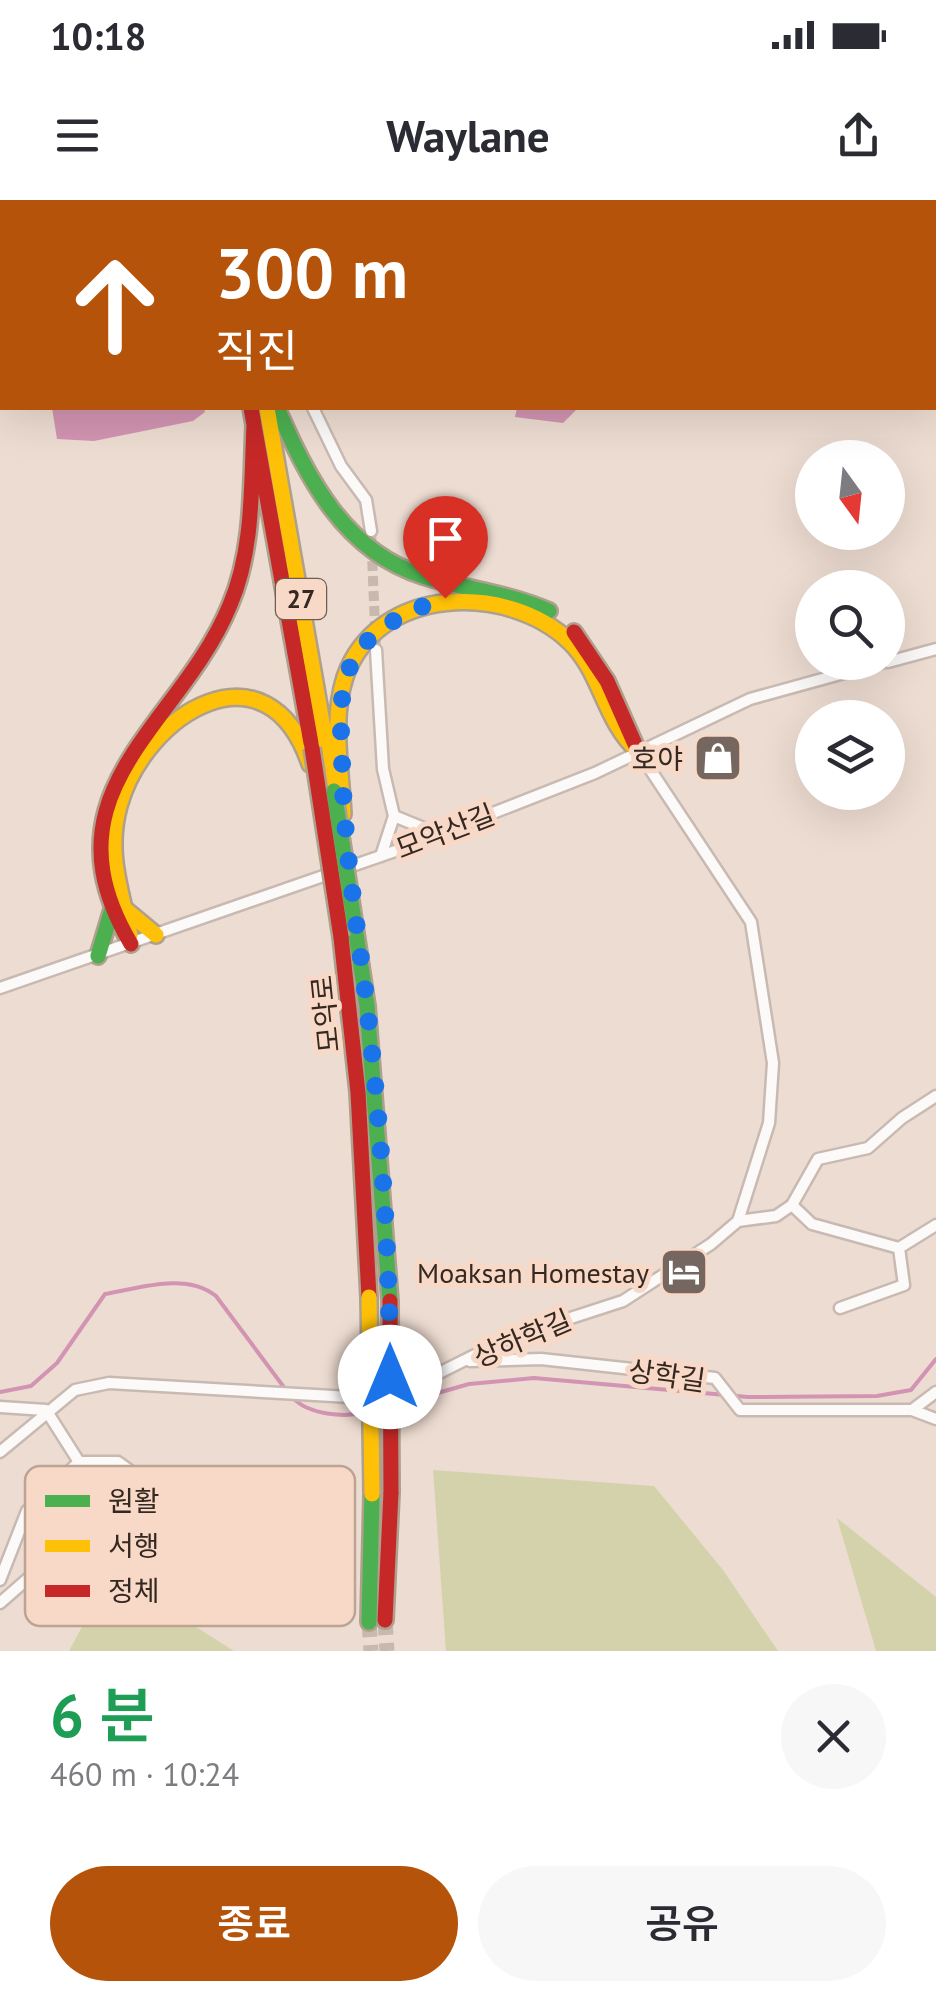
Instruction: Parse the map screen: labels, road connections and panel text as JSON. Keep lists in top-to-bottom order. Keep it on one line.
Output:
{"streets":{"main road":["27","모악로"],"street":["모악산길","상하학길","상학길"]},"crossings":[["상하학길","상학길"]],"places":{"shop":["호야"],"hotel":["Moaksan Homestay"]},"legend":["원활","서행","정체"],"north":"bottom","page":{"status":"10:18","header":"Waylane","turn":["300 m","직진"],"heading":["6 분","460 m · 10:24"],"buttons":["종료","공유"]}}
